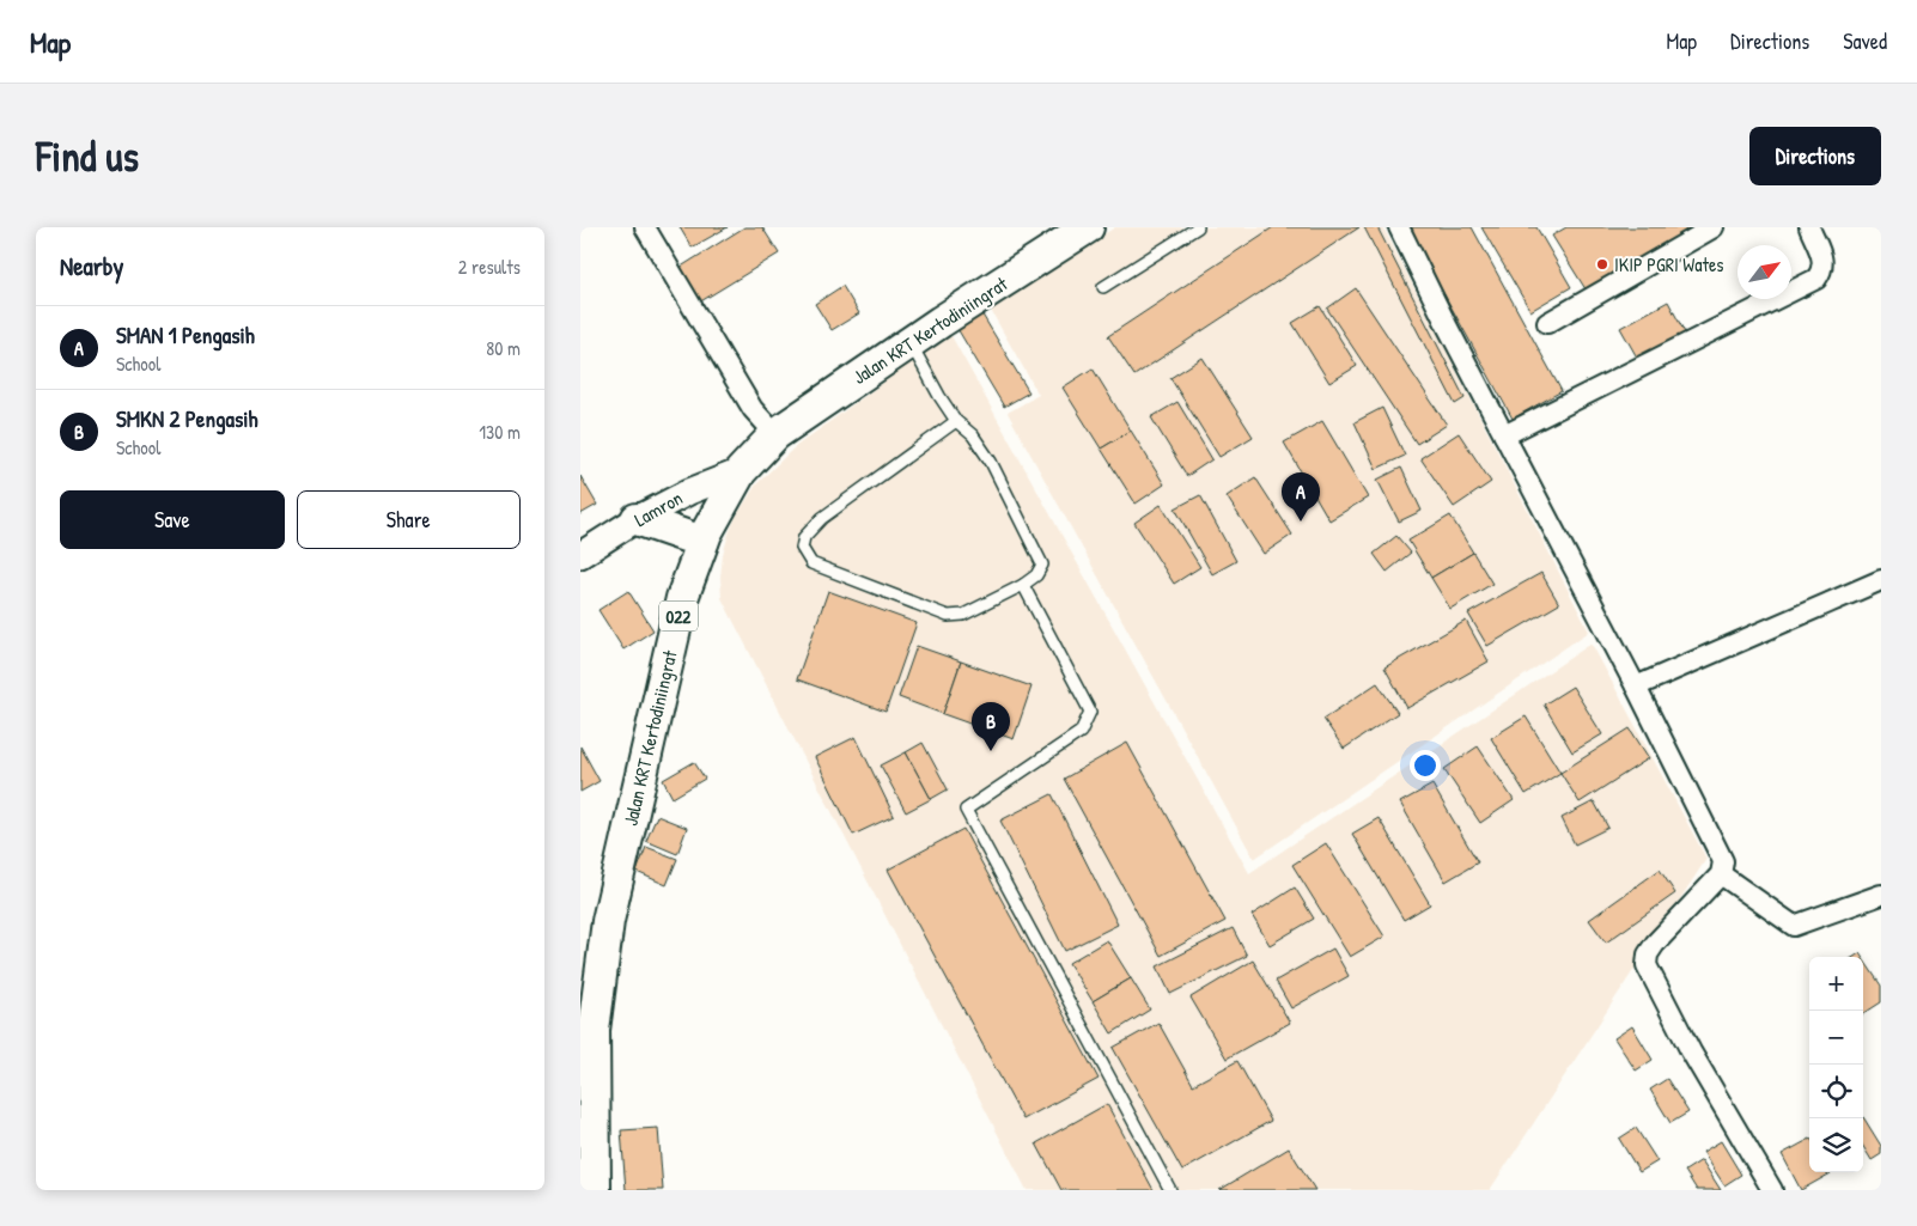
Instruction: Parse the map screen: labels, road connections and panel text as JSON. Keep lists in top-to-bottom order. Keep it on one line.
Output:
{"streets":{"main road":["Jalan KRT Kertodiniingrat","022"],"street":["Lamron"]},"crossings":[["Jalan KRT Kertodiniingrat","Lamron"]],"places":["IKIP PGRI Wates"],"north":"top right","page":{"header":"Map","nav":["Map","Directions","Saved"],"buttons":["Directions",["Save","Share"]],"title":"Find us","heading":["Nearby","2 results"],"list":[{"mark":"A","name":"SMAN 1 Pengasih","note":"School","value":"80 m"},{"mark":"B","name":"SMKN 2 Pengasih","note":"School","value":"130 m"}],"pins":["A","B"],"map_buttons":["+","−"]}}
